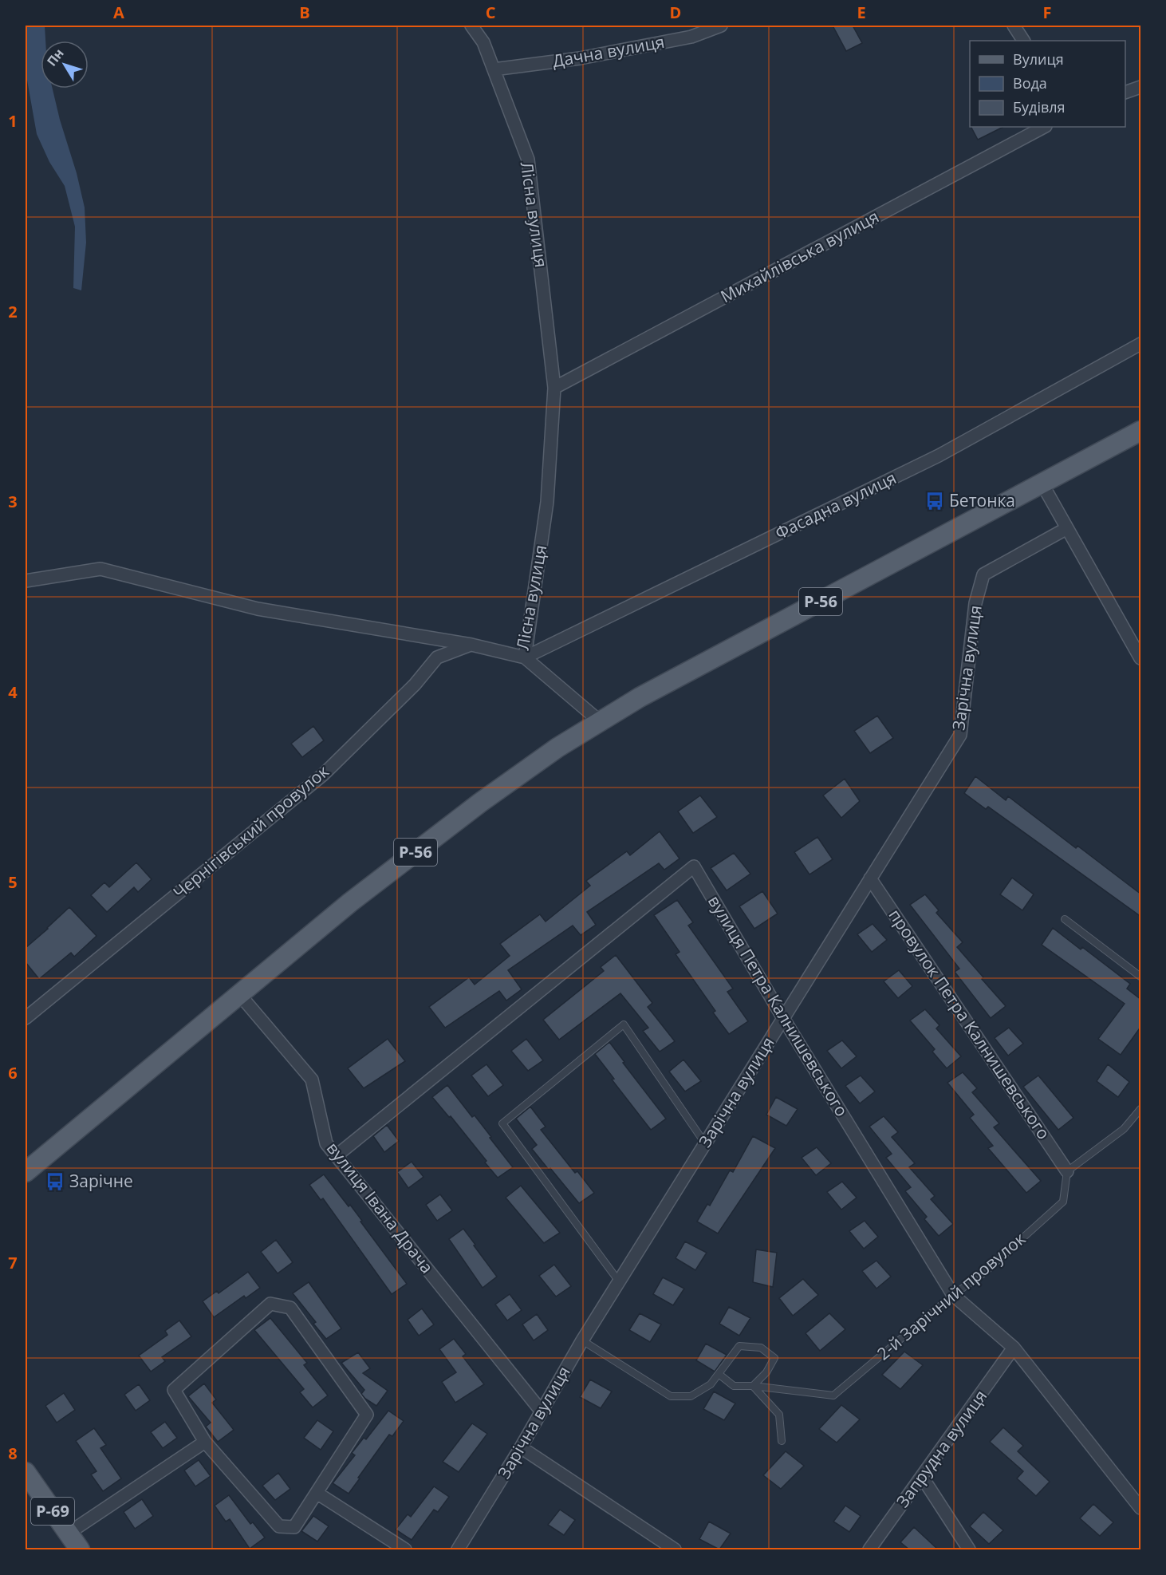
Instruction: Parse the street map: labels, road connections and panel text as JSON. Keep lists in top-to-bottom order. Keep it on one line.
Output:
{"streets":{"main road":["Р-56","Р-69"],"street":["Дачна вулиця","Лісна вулиця","Михайлівська вулиця","Фасадна вулиця","Зарічна вулиця","Чернігівський провулок","вулиця Петра Калнишевського","провулок Петра Калнишевського","вулиця Івана Драча","Запрудна вулиця"],"lane":["2-й Зарічний провулок"]},"crossings":[["Дачна вулиця","Лісна вулиця"],["Лісна вулиця","Михайлівська вулиця"],["Лісна вулиця","Фасадна вулиця"],["Лісна вулиця","Чернігівський провулок"],["Р-56","вулиця Івана Драча"],["Зарічна вулиця","вулиця Петра Калнишевського"],["Зарічна вулиця","провулок Петра Калнишевського"],["Зарічна вулиця","вулиця Івана Драча"],["вулиця Петра Калнишевського","вулиця Івана Драча"],["вулиця Петра Калнишевського","2-й Зарічний провулок"],["вулиця Петра Калнишевського","Запрудна вулиця"],["провулок Петра Калнишевського","2-й Зарічний провулок"]],"places":{"bus stop":["Бетонка","Зарічне"]},"legend":["Вулиця","Вода","Будівля"],"north":"top left","grid":{"columns":["A","B","C","D","E","F"],"rows":["1","2","3","4","5","6","7","8"]}}
